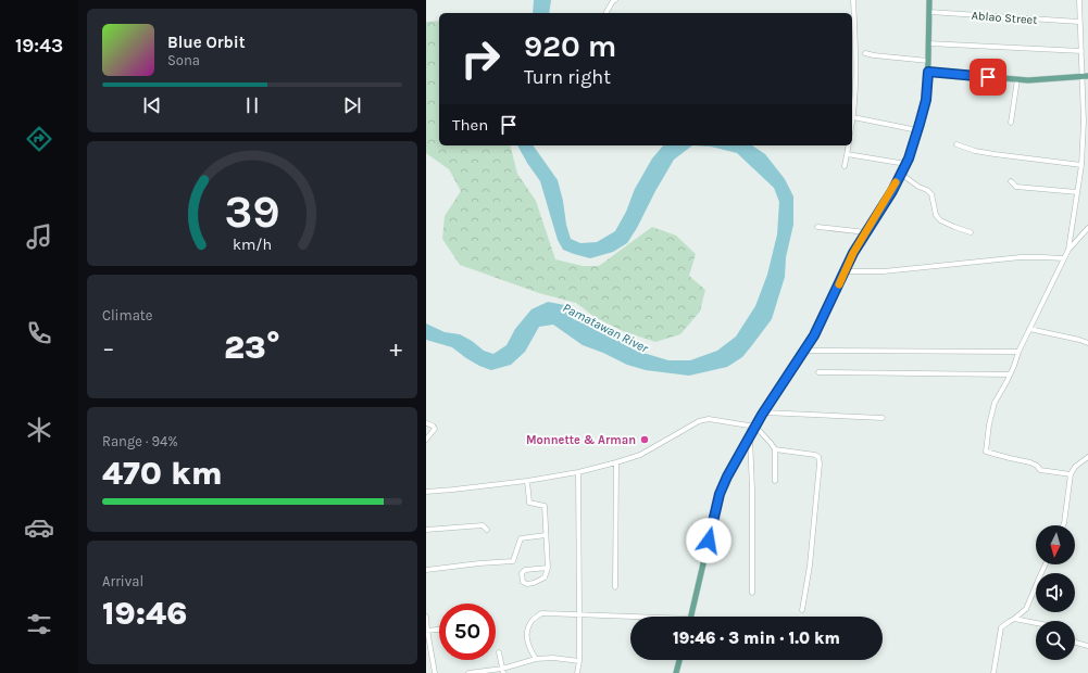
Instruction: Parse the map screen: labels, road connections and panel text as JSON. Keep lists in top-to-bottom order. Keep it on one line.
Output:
{"streets":{"street":["Ablao Street"]},"water":["Pamatawan River"],"places":["Monnette & Arman"],"north":"bottom","page":{"tabs":"19:43","turn":["920 m","Turn right"],"song":["Blue Orbit","Sona"],"then":"Then","tile":["Climate",["Range · 94%","470 km"],["Arrival","19:46"]],"heat":["−","23°","+"],"limit":"50","trip":"19:46 · 3 min · 1.0 km","gauge":["39","km/h"]}}
